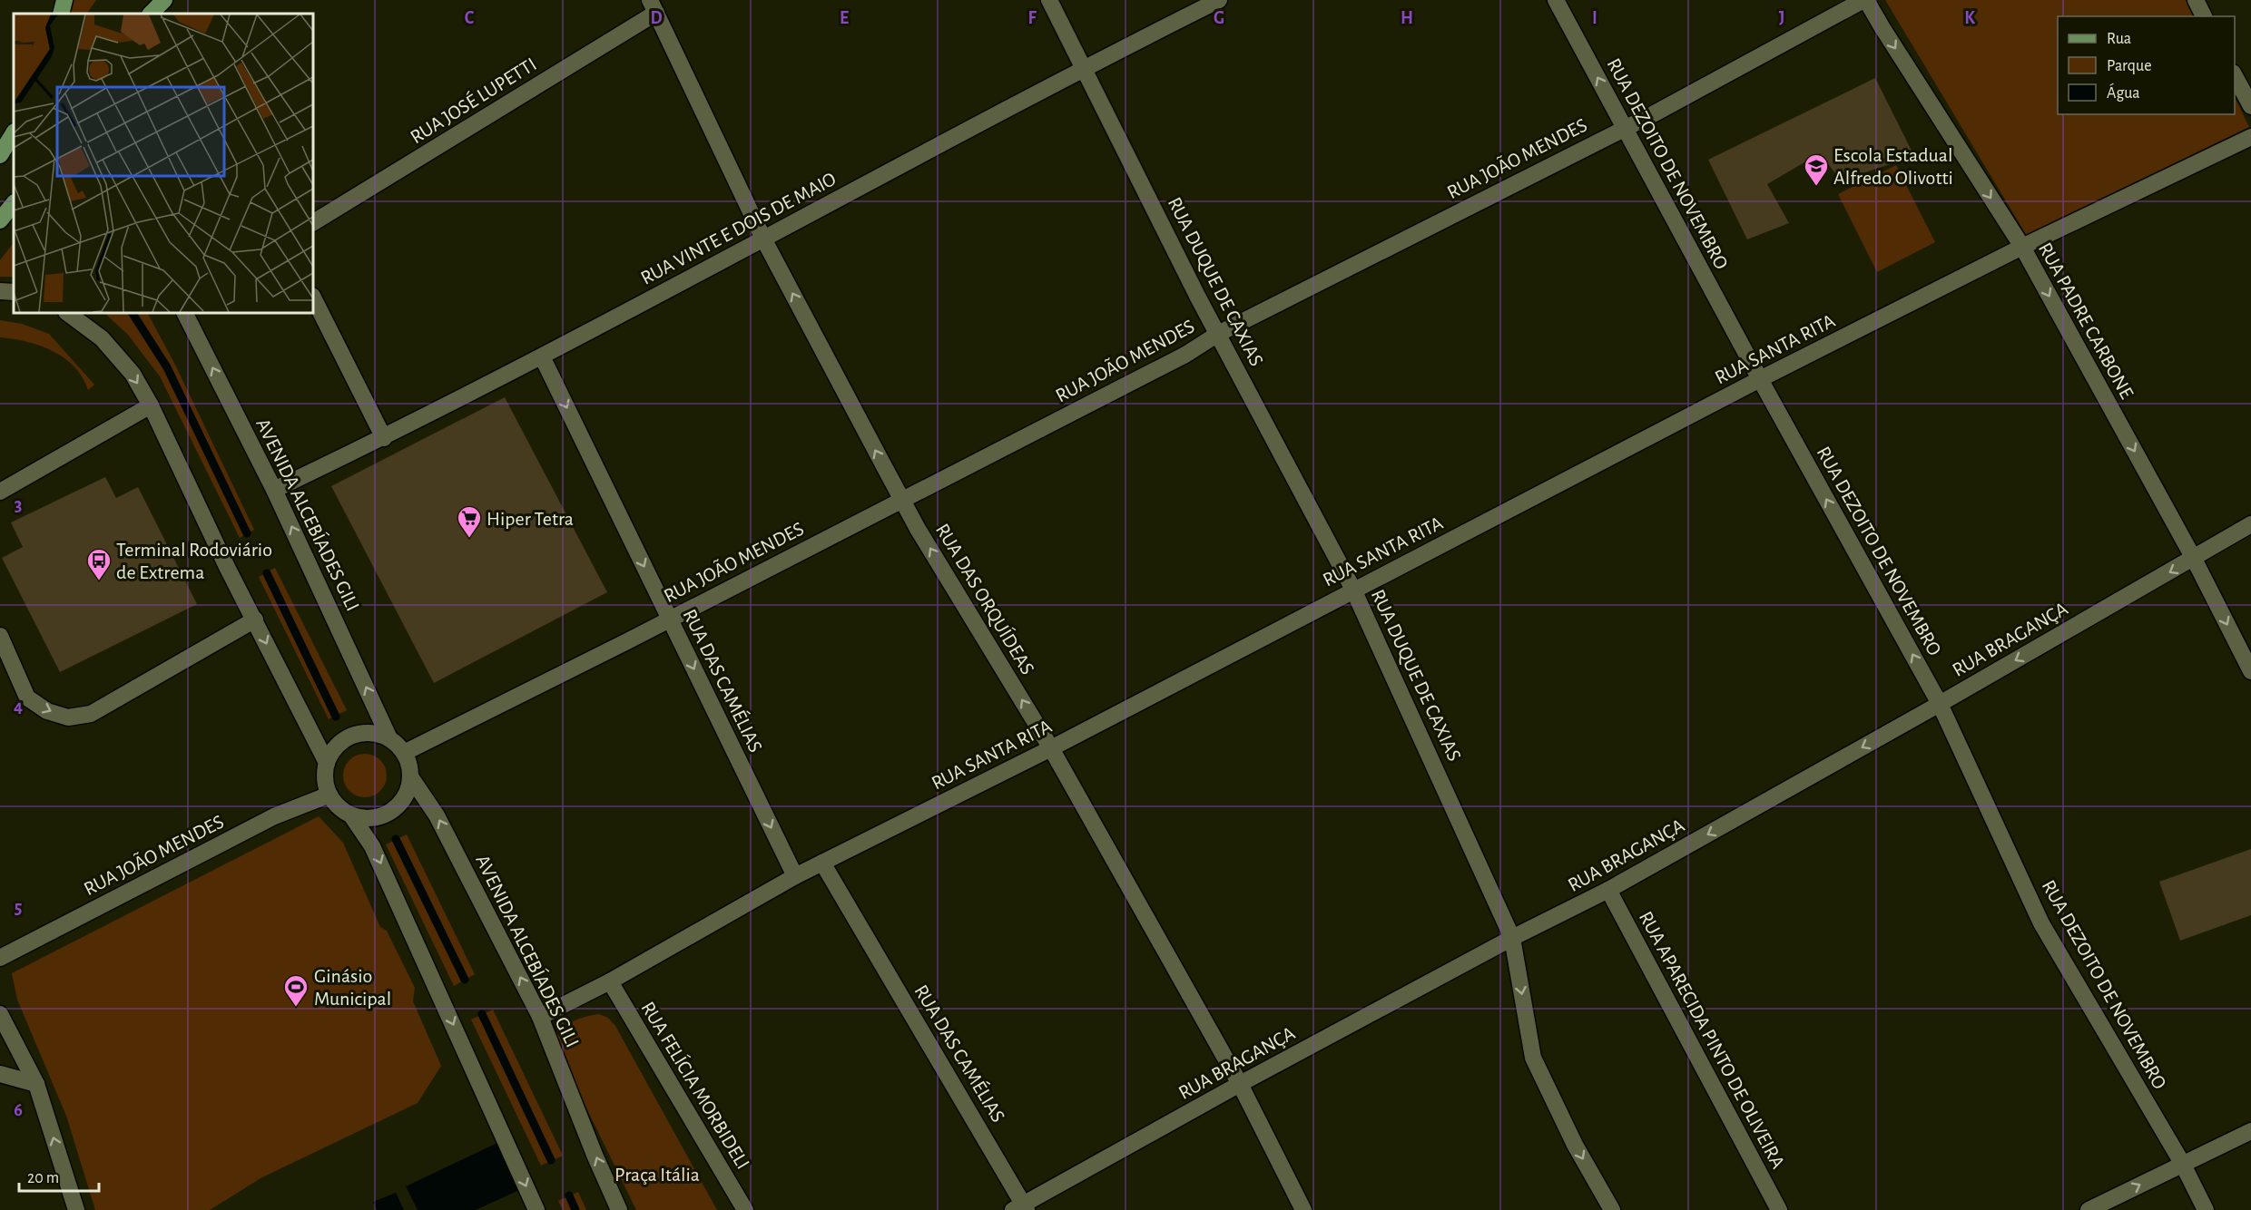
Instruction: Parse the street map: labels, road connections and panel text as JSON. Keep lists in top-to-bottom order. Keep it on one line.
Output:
{"streets":{"street":["RUA JOSÉ LUPETTI","RUA JOÃO MENDES","RUA DEZOITO DE NOVEMBRO","RUA VINTE E DOIS DE MAIO","RUA DUQUE DE CAXIAS","RUA PADRE CARBONE","RUA SANTA RITA","AVENIDA ALCEBÍADES GILI","RUA DAS ORQUÍDEAS","RUA BRAGANÇA","RUA DAS CAMÉLIAS","RUA APARECIDA PINTO DE OLIVEIRA","RUA FELÍCIA MORBIDELI"]},"crossings":[["RUA JOSÉ LUPETTI","RUA DAS ORQUÍDEAS"],["RUA JOÃO MENDES","RUA DEZOITO DE NOVEMBRO"],["RUA JOÃO MENDES","RUA DUQUE DE CAXIAS"],["RUA JOÃO MENDES","RUA PADRE CARBONE"],["RUA JOÃO MENDES","AVENIDA ALCEBÍADES GILI"],["RUA JOÃO MENDES","RUA DAS ORQUÍDEAS"],["RUA JOÃO MENDES","RUA DAS CAMÉLIAS"],["RUA DEZOITO DE NOVEMBRO","RUA SANTA RITA"],["RUA DEZOITO DE NOVEMBRO","RUA BRAGANÇA"],["RUA VINTE E DOIS DE MAIO","RUA DUQUE DE CAXIAS"],["RUA VINTE E DOIS DE MAIO","AVENIDA ALCEBÍADES GILI"],["RUA VINTE E DOIS DE MAIO","RUA DAS ORQUÍDEAS"],["RUA VINTE E DOIS DE MAIO","RUA DAS CAMÉLIAS"],["RUA DUQUE DE CAXIAS","RUA SANTA RITA"],["RUA DUQUE DE CAXIAS","RUA BRAGANÇA"],["RUA PADRE CARBONE","RUA SANTA RITA"],["RUA PADRE CARBONE","RUA BRAGANÇA"],["RUA SANTA RITA","AVENIDA ALCEBÍADES GILI"],["RUA SANTA RITA","RUA DAS ORQUÍDEAS"],["RUA SANTA RITA","RUA DAS CAMÉLIAS"],["RUA SANTA RITA","RUA FELÍCIA MORBIDELI"],["RUA DAS ORQUÍDEAS","RUA BRAGANÇA"],["RUA BRAGANÇA","RUA DAS CAMÉLIAS"],["RUA BRAGANÇA","RUA APARECIDA PINTO DE OLIVEIRA"]],"one_way":["RUA DEZOITO DE NOVEMBRO","RUA PADRE CARBONE","RUA DAS ORQUÍDEAS","RUA BRAGANÇA","RUA DAS CAMÉLIAS"],"parks":["Praça Itália"],"places":{"school or university":["Escola Estadual Alfredo Olivotti"],"supermarket":["Hiper Tetra"],"bus stop":["Terminal Rodoviário de Extrema"],"sports":["Ginásio Municipal"]},"legend":["Rua","Parque","Água"],"scale_bar":"20 m","grid":{"columns":["C","D","E","F","G","H","I","J","K"],"rows":["3","4","5","6"]}}
